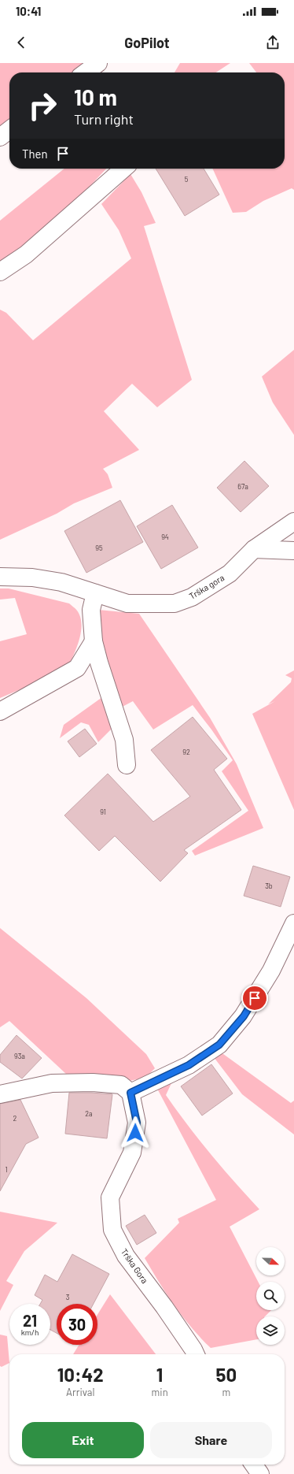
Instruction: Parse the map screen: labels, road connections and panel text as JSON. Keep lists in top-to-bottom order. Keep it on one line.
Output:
{"streets":{"street":["Trška gora","Trška Gora"]},"house_numbers":["5","67a","94","95","92","91","3b","93a","2a","2","1","3"],"north":"right","page":{"status":"10:41","header":"GoPilot","turn":["10 m","Turn right"],"then":"Then","speed":"21 km/h","limit":"30","eta":["10:42","Arrival","1","min","50","m"],"buttons":["Exit","Share"]}}
